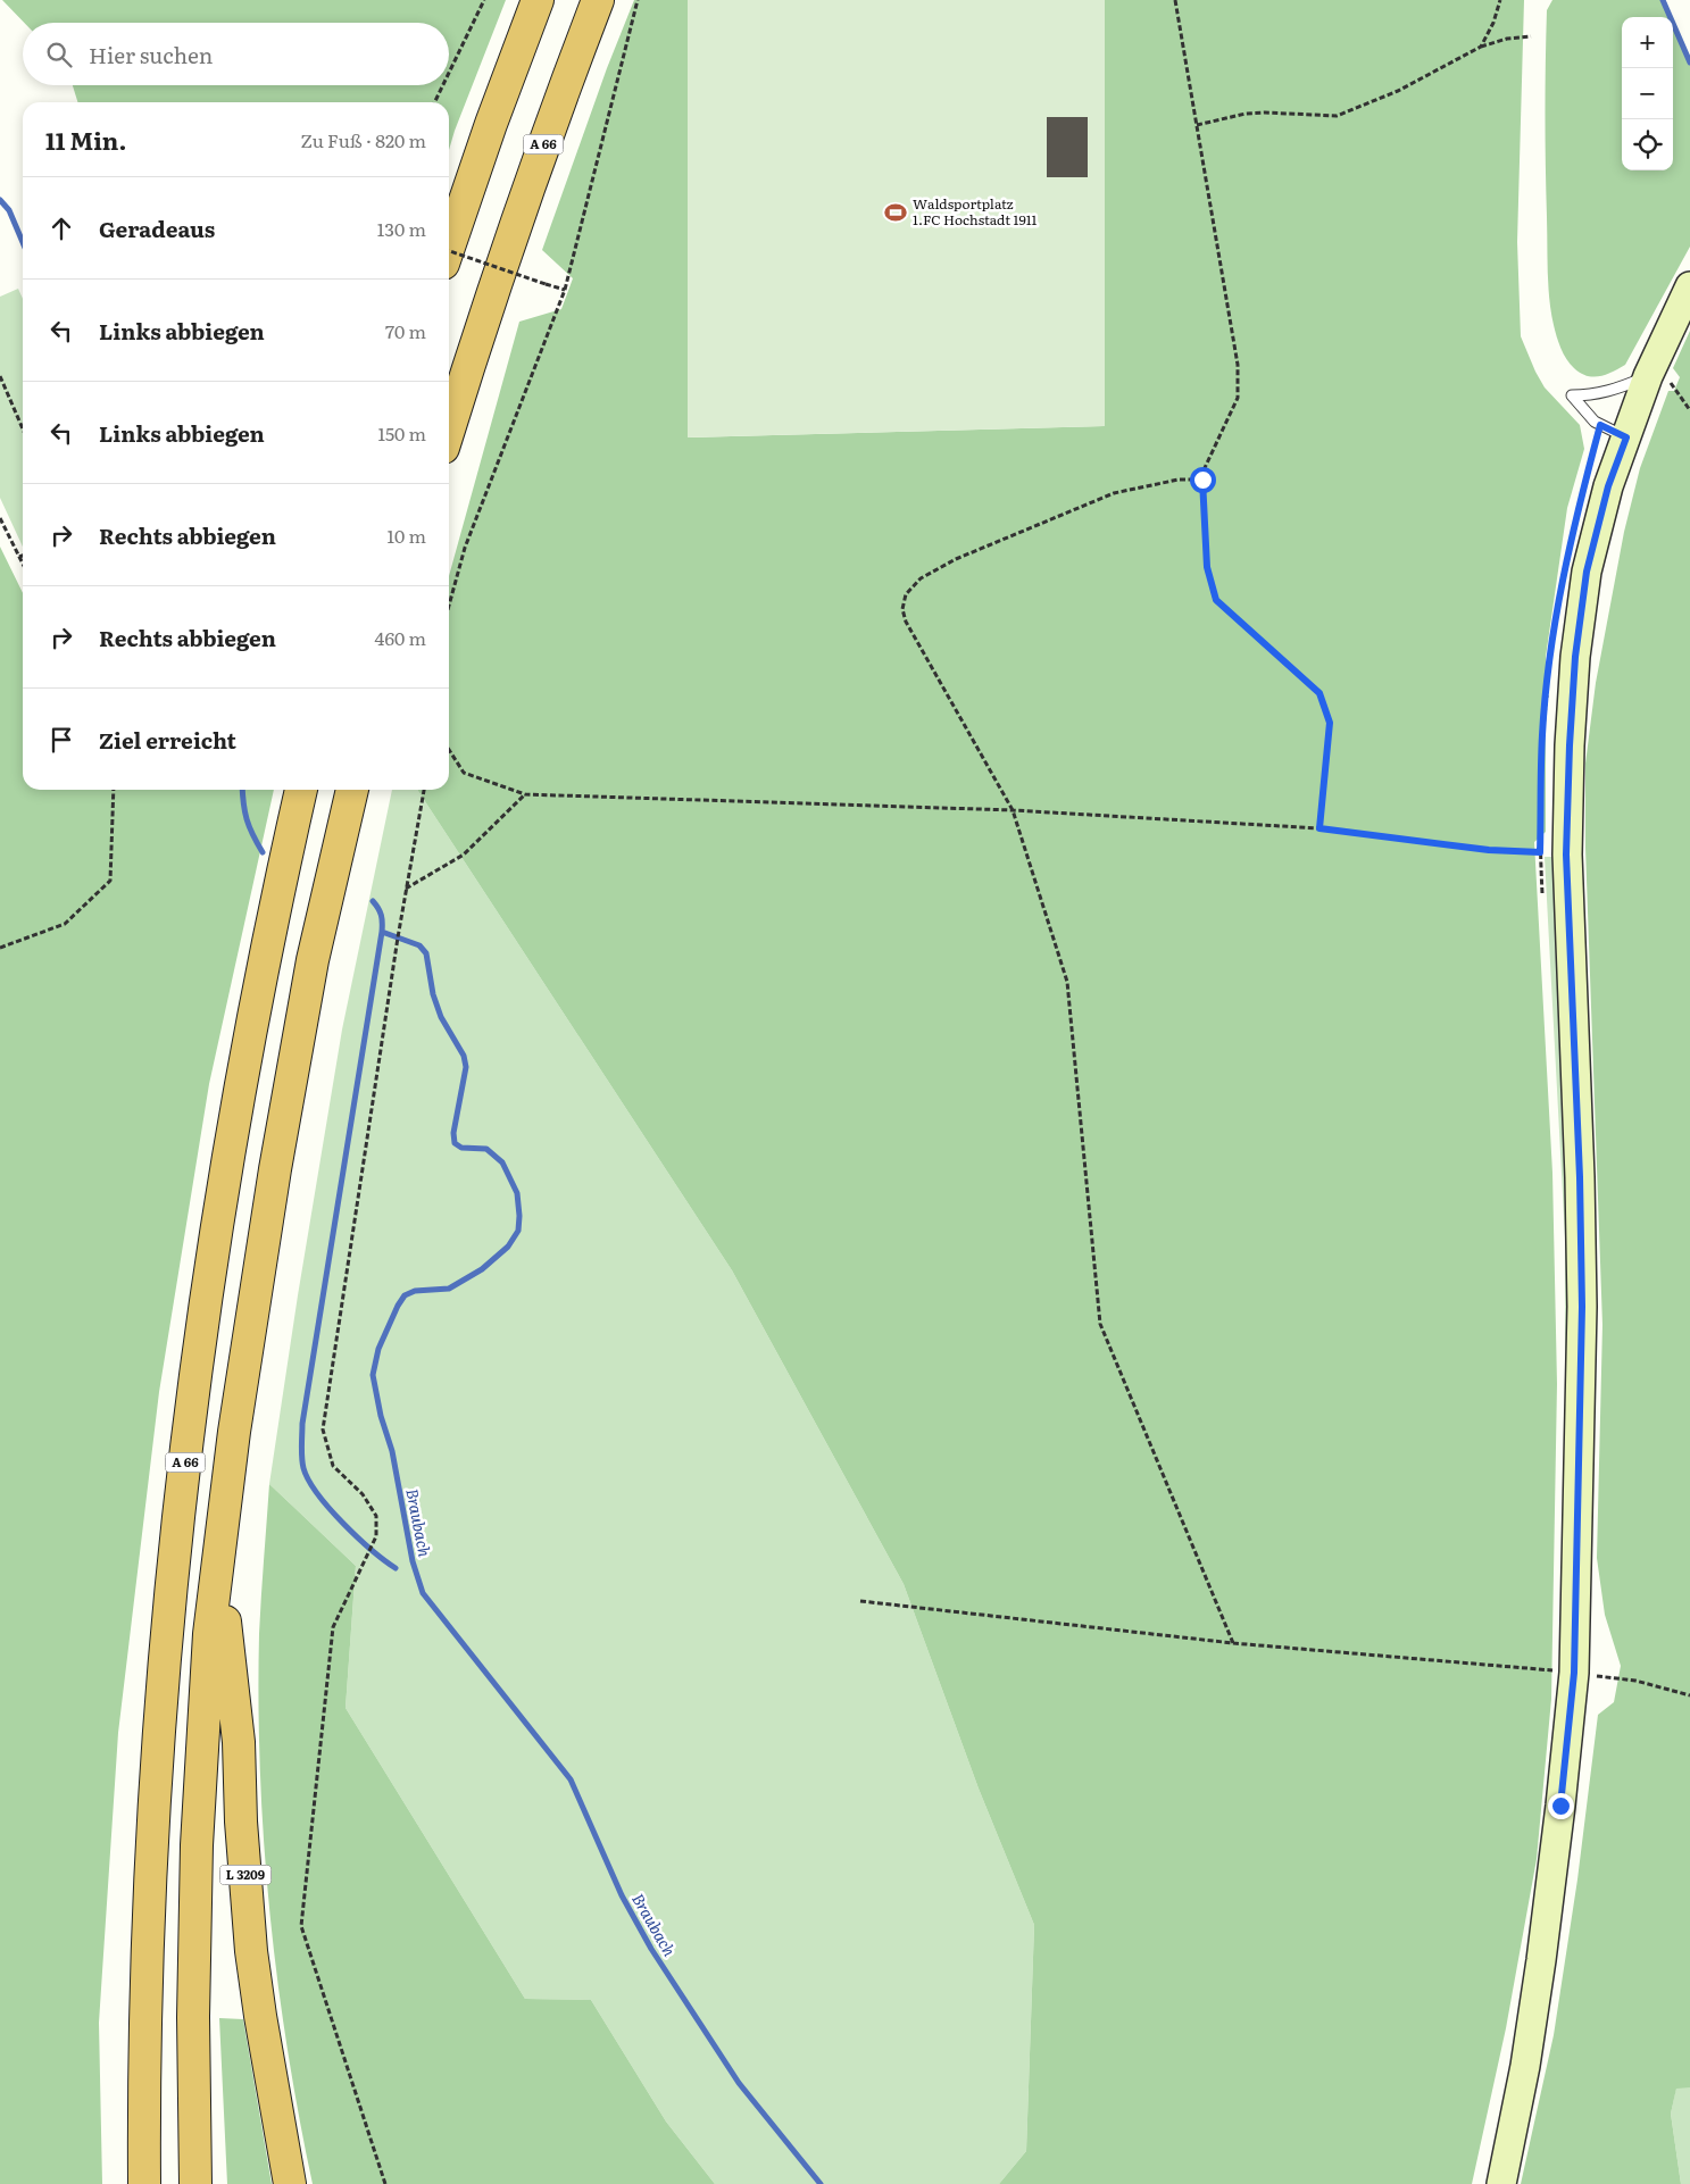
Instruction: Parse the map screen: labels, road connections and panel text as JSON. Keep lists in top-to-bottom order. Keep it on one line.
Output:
{"streets":{"highway":["A 66","L 3209"]},"water":["Braubach"],"places":{"sports":["Waldsportplatz 1.FC Hochstadt 1911"]},"page":{"map_buttons":["+","−"],"search":"Hier suchen","heading":["11 Min.","Zu Fuß · 820 m"],"list":[["Geradeaus","130 m"],["Links abbiegen","70 m"],["Links abbiegen","150 m"],["Rechts abbiegen","10 m"],["Rechts abbiegen","460 m"],"Ziel erreicht"]}}
